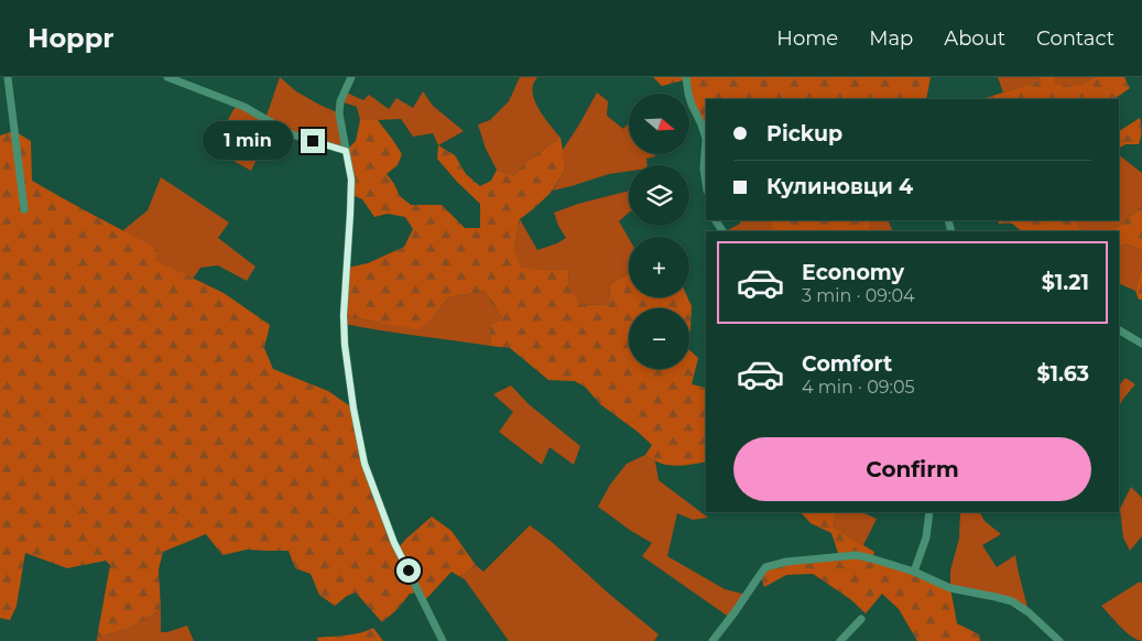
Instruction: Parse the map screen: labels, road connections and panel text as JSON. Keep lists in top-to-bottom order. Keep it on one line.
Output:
{"north":"right","page":{"header":"Hoppr","nav":["Home","Map","About","Contact"],"map_buttons":["+","−"],"banner":["Pickup","Кулиновци 4"],"bubble":"1 min","list":[{"name":"Economy","note":"3 min · 09:04","value":"$1.21"},{"name":"Comfort","note":"4 min · 09:05","value":"$1.63"}],"buttons":"Confirm"}}
